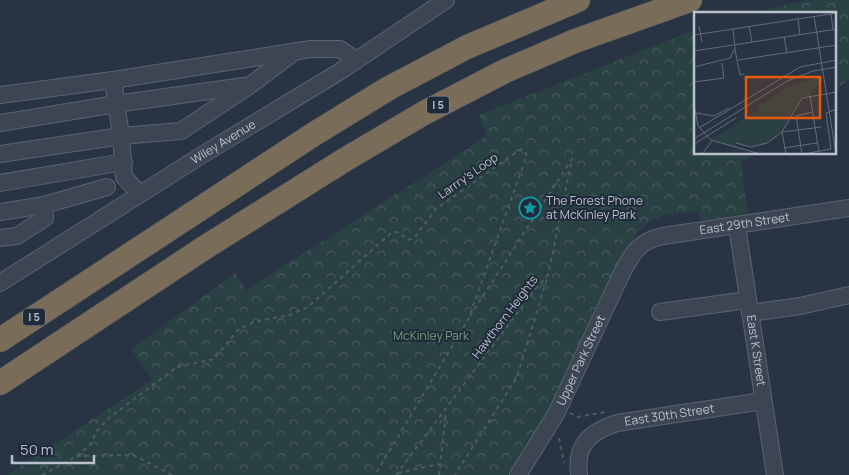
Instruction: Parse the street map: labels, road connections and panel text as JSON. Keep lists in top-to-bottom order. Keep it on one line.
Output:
{"streets":{"highway":["I 5"],"street":["Wiley Avenue","East 29th Street","East K Street","Upper Park Street","East 30th Street"],"path":["Larrry's Loop","Hawthorn Heights"]},"crossings":[["East 29th Street","East K Street"],["East 29th Street","Upper Park Street"],["East K Street","East 30th Street"]],"parks":["McKinley Park"],"places":{"place":["The Forest Phone at McKinley Park"]},"scale_bar":"50 m"}
